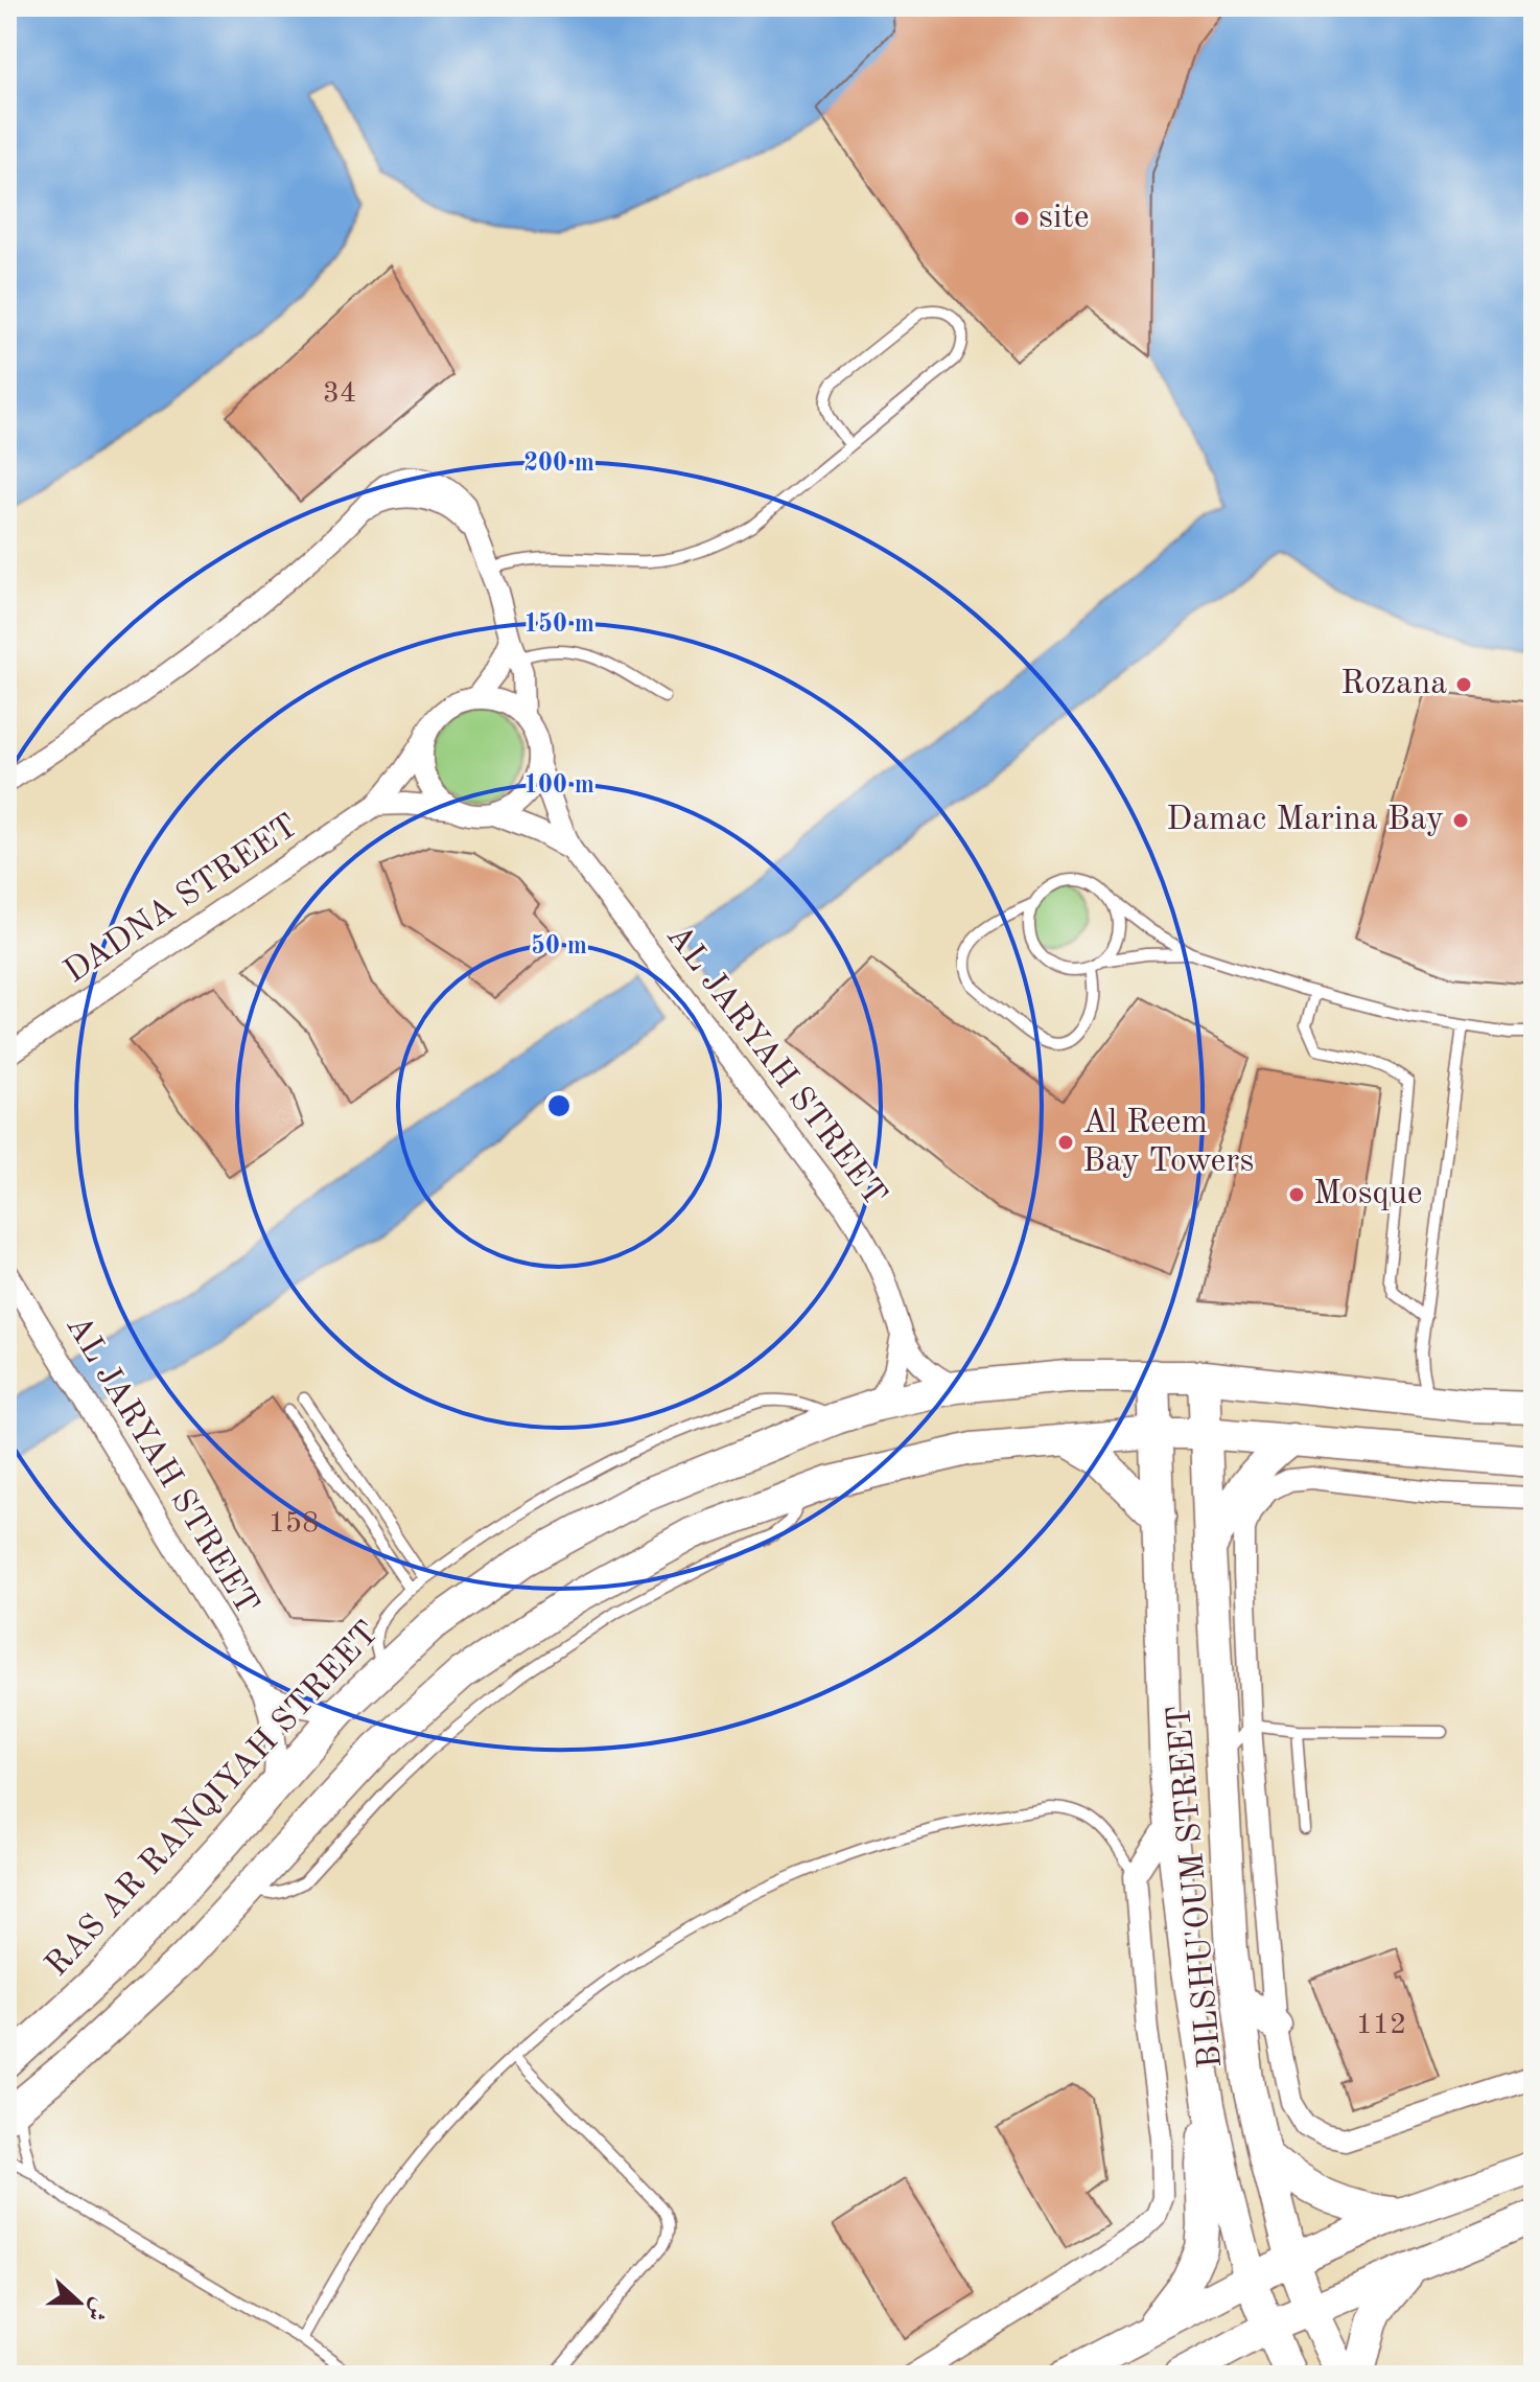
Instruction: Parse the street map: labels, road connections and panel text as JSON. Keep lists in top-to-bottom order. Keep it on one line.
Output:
{"streets":{"street":["DADNA STREET","AL JARYAH STREET","RAS AR RANQIYAH STREET","BILSHU'OUM STREET"]},"crossings":[["DADNA STREET","AL JARYAH STREET"],["AL JARYAH STREET","RAS AR RANQIYAH STREET"],["RAS AR RANQIYAH STREET","BILSHU'OUM STREET"]],"places":["site","Rozana","Damac Marina Bay","Al Reem Bay Towers","Mosque"],"house_numbers":["34","158","112"],"north":"right","rings":["200 m","150 m","100 m","50 m"]}
